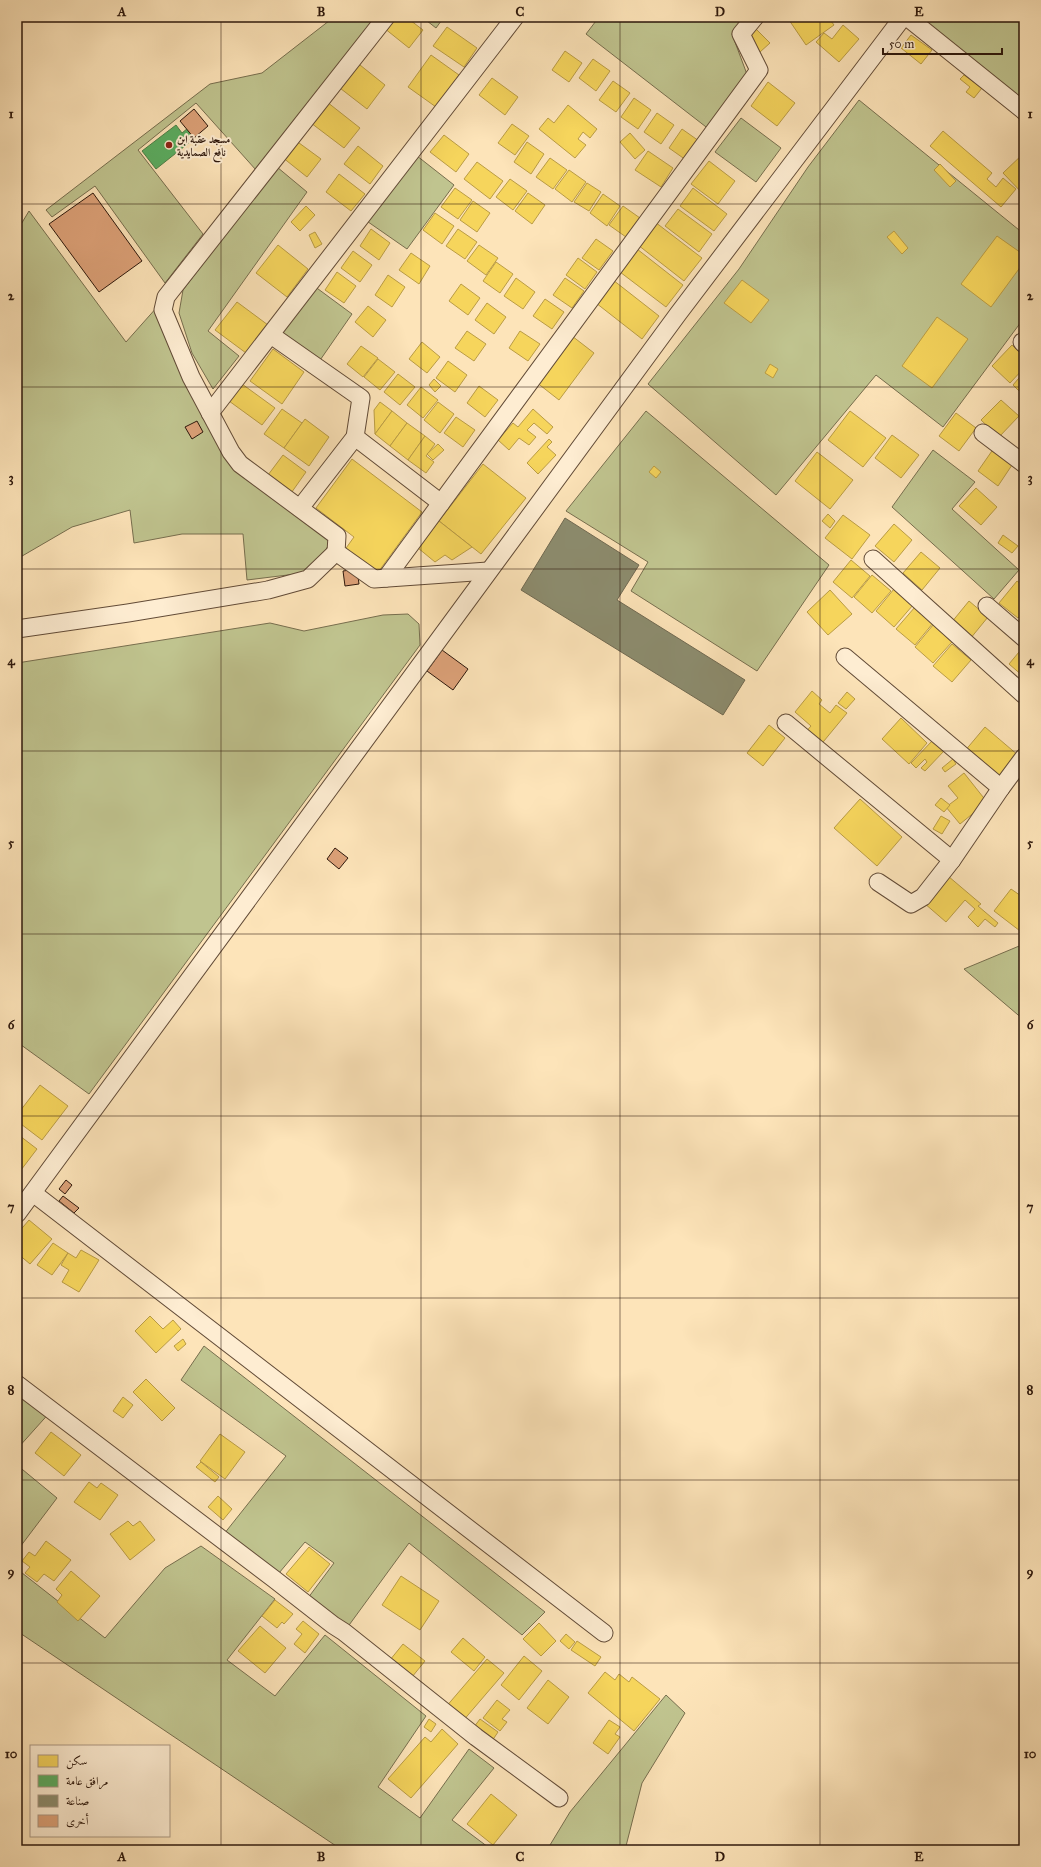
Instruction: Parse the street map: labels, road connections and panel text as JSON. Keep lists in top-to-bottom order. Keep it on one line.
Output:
{"places":["مسجد عقبة ابن نافع الصمايدية"],"legend":["سكن","مرافق عامة","صناعة","أخرى"],"scale_bar":"50 m","grid":{"columns":["A","B","C","D","E"],"rows":["1","2","3","4","5","6","7","8","9","10"]}}
